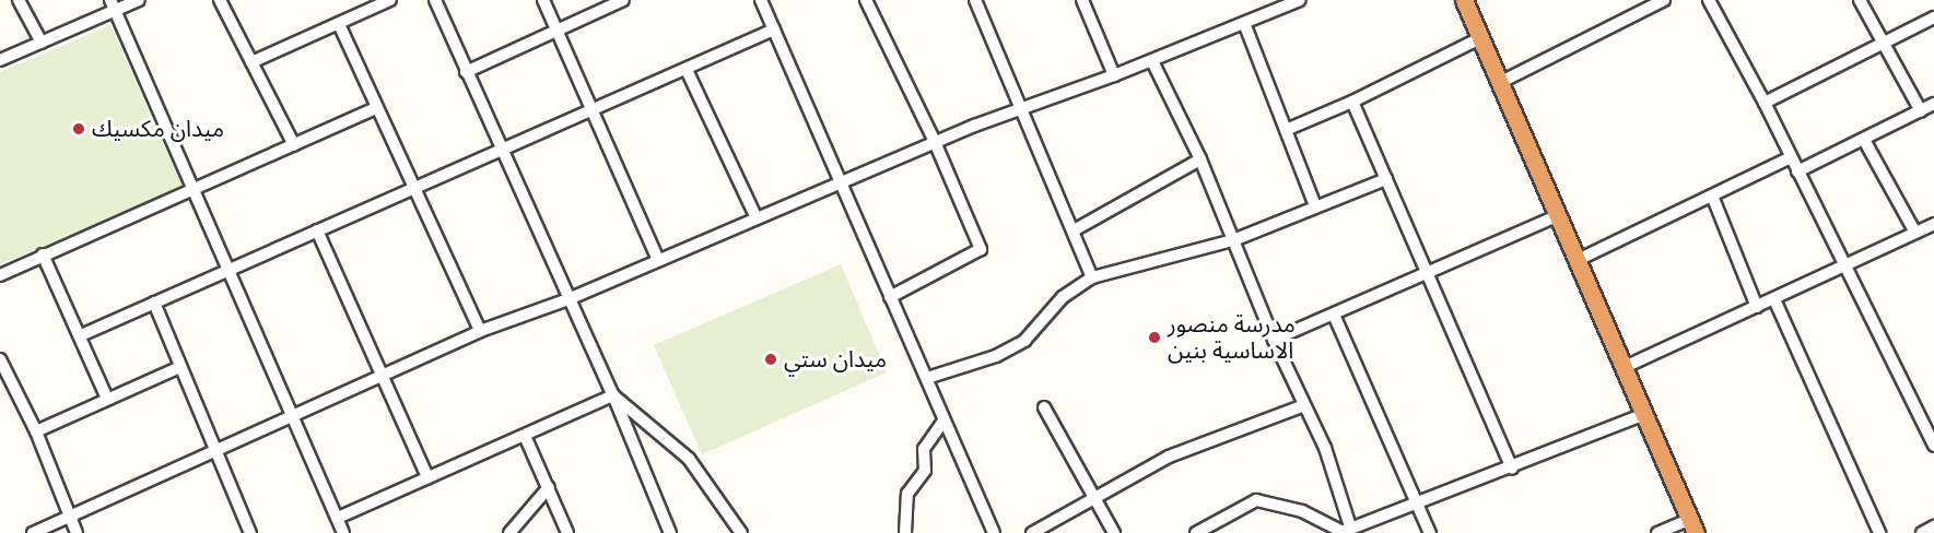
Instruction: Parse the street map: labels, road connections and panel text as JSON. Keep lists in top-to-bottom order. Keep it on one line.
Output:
{"places":["ميدان مكسيك","مدرسة منصور الاساسية بنين","ميدان ستي"]}
